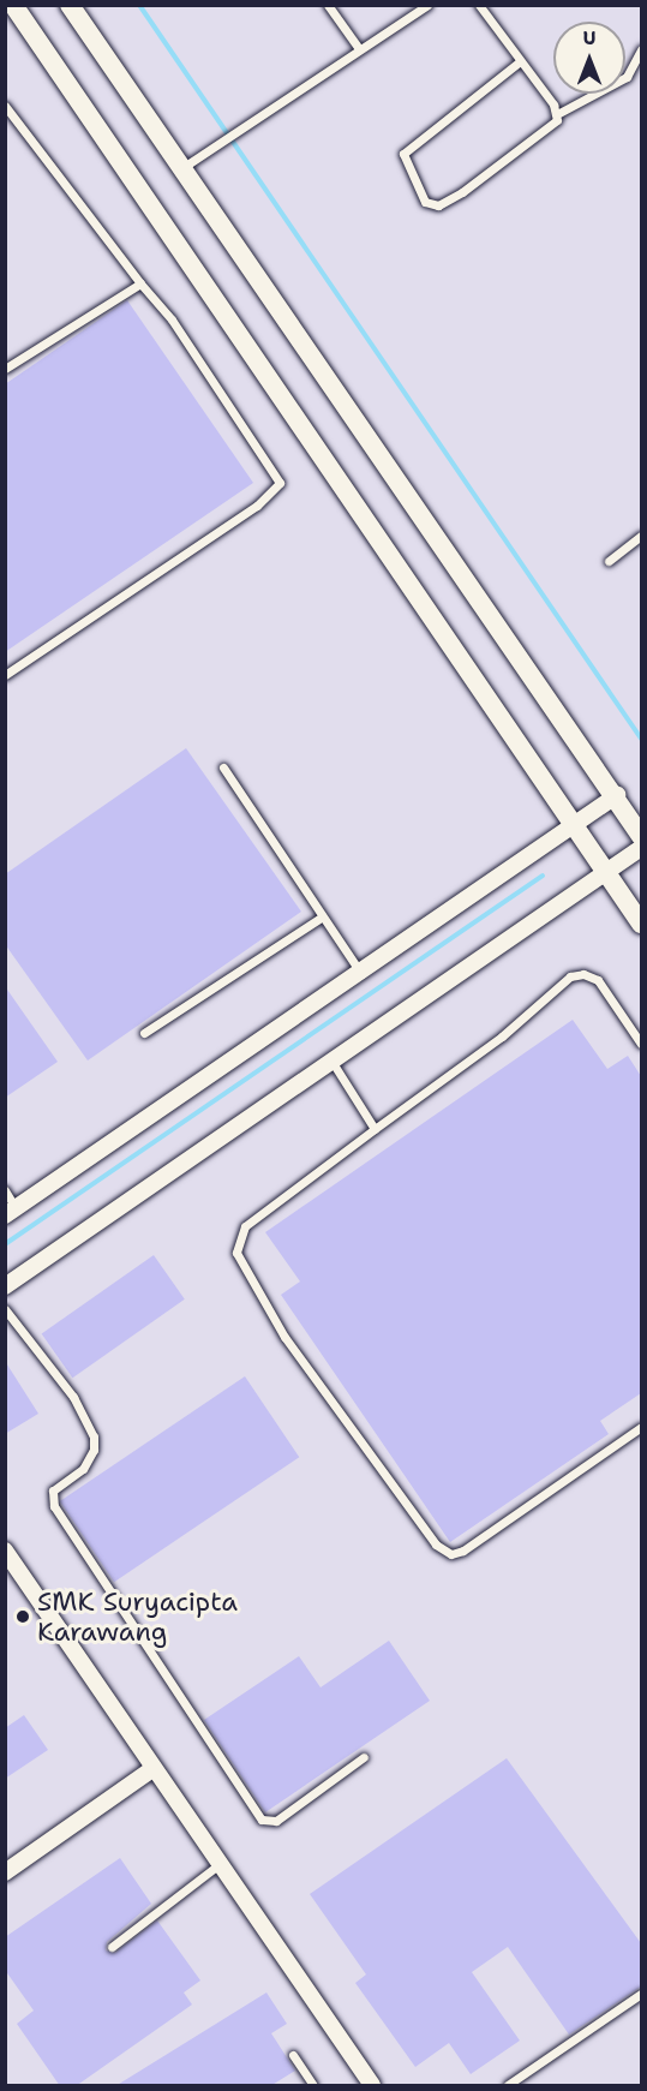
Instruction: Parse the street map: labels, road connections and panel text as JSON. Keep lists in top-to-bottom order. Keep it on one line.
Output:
{"places":["SMK Suryacipta Karawang"],"north":"top"}
